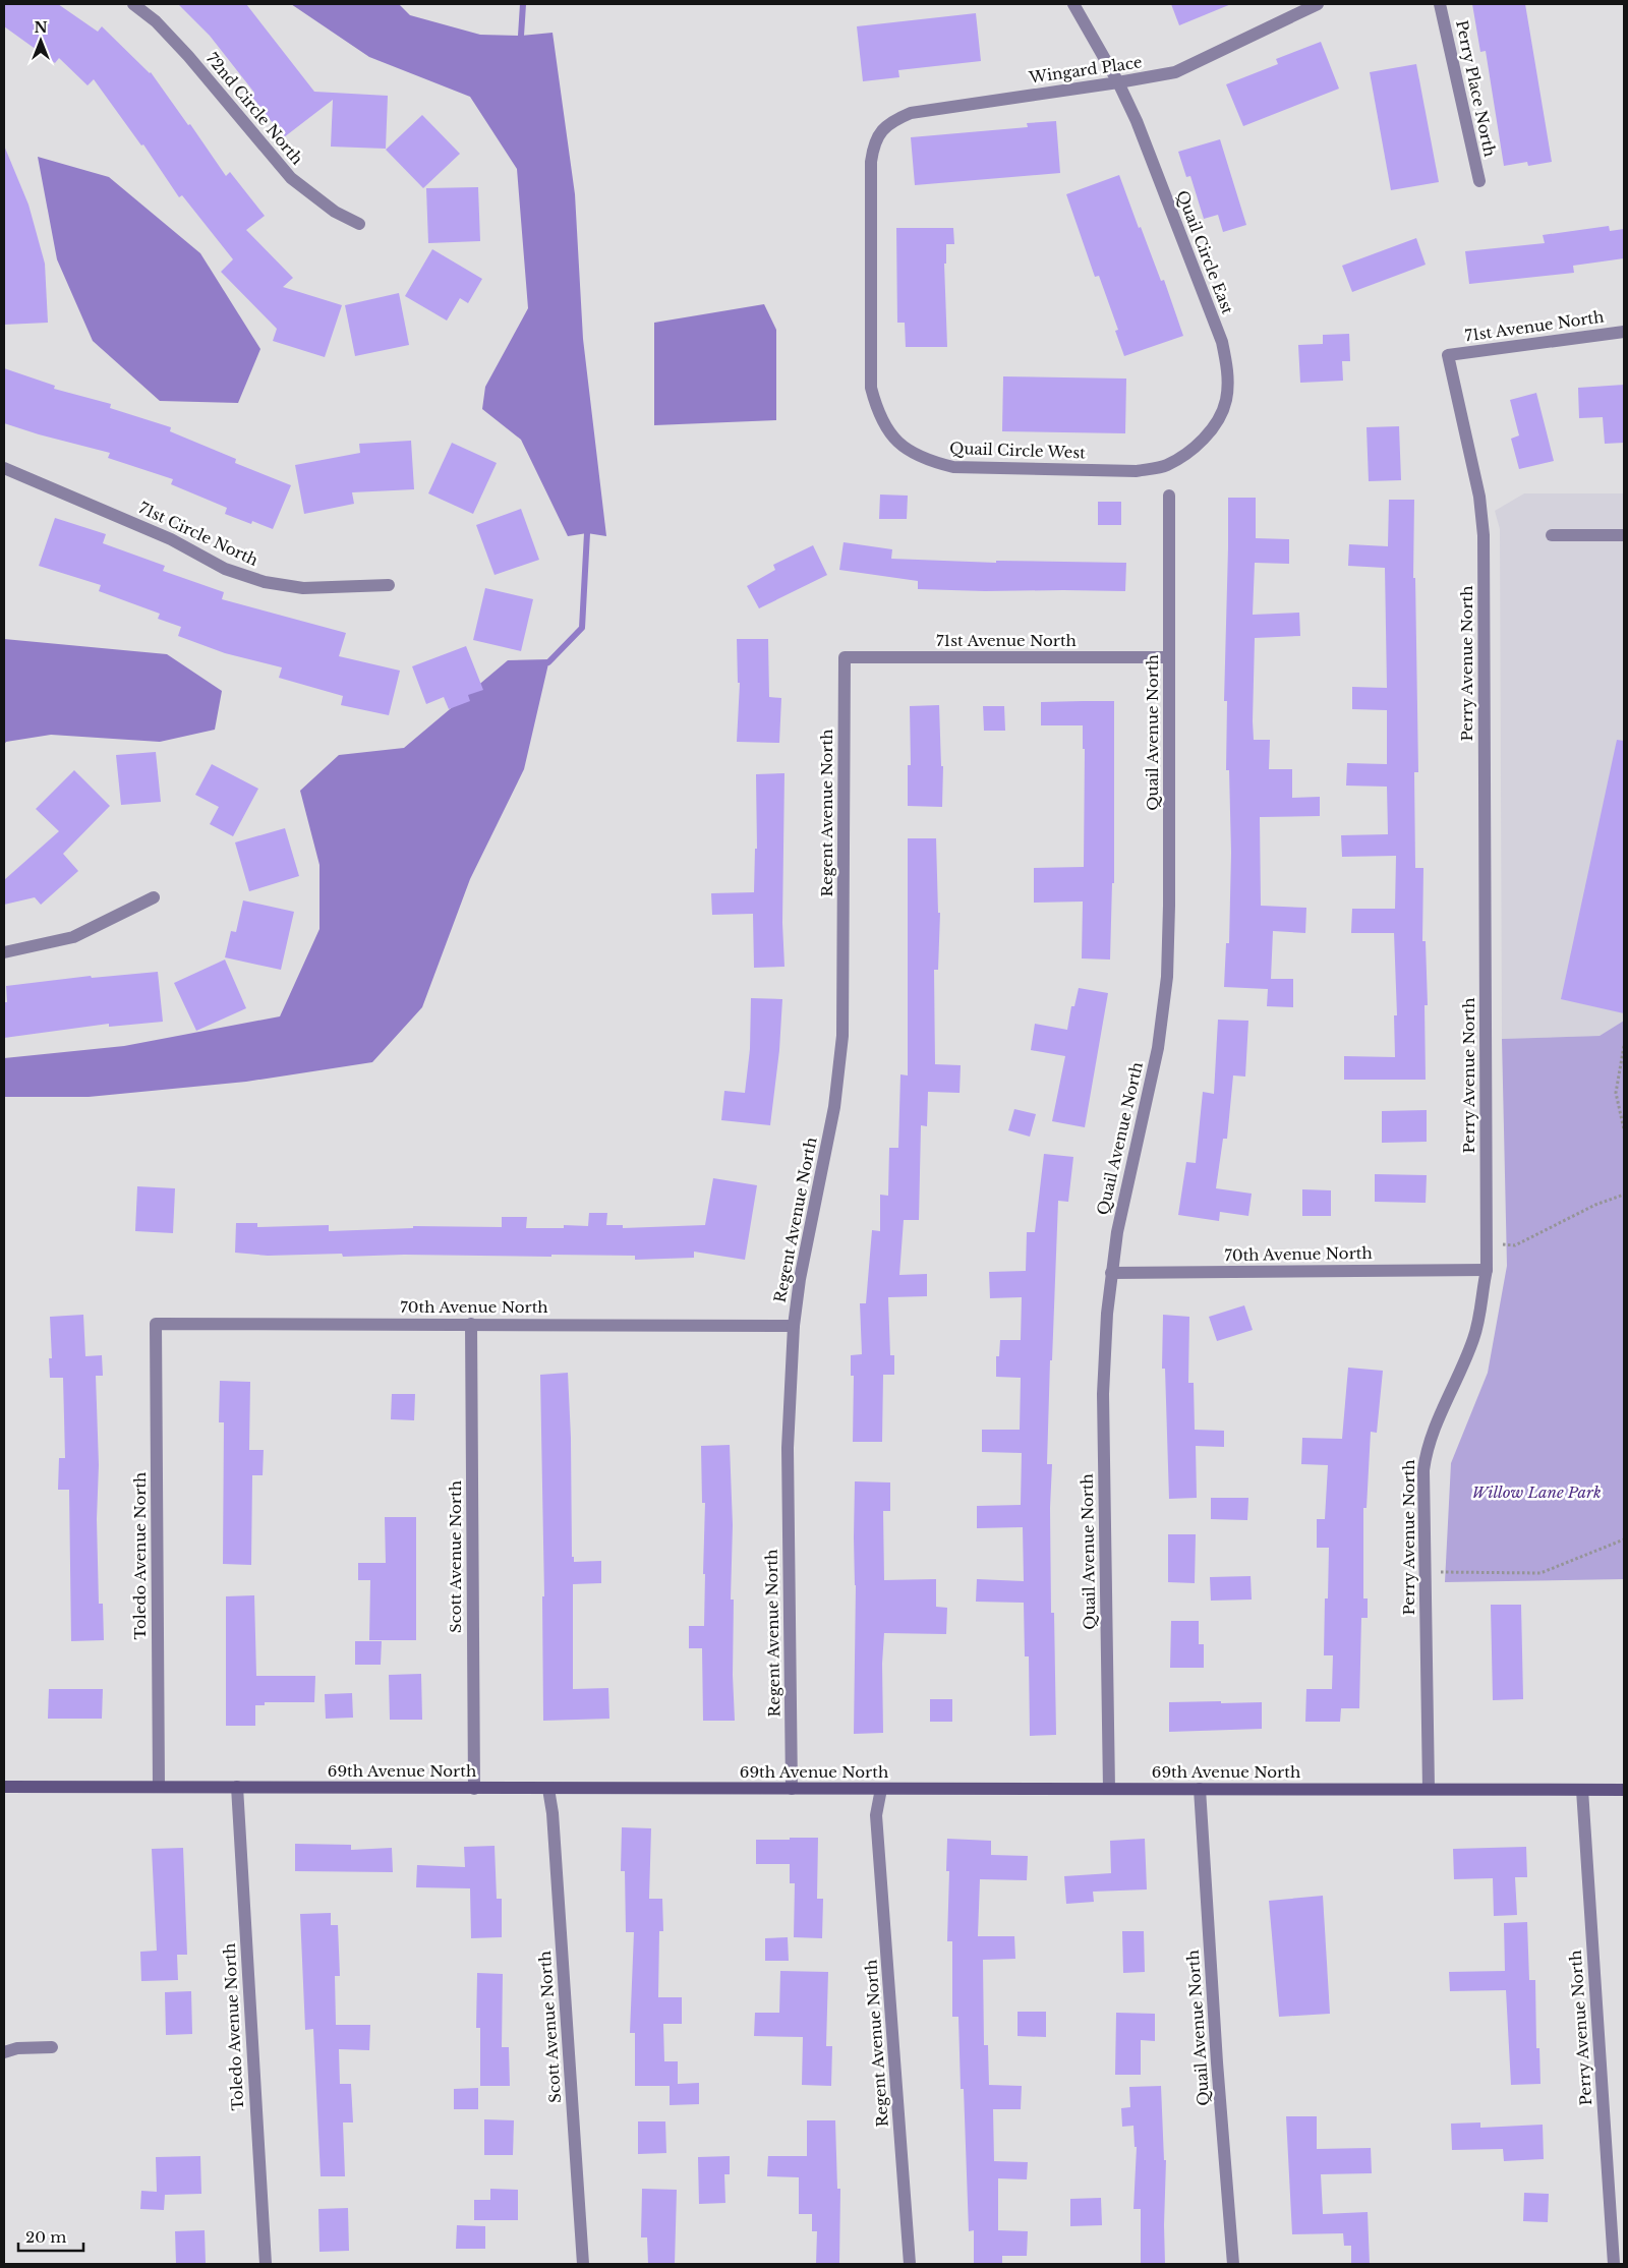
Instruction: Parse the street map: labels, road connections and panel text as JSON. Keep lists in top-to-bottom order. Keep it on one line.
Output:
{"streets":{"street":["Wingard Place","Perry Place North","72nd Circle North","Quail Circle East","71st Avenue North","Quail Circle West","71st Circle North","Perry Avenue North","Quail Avenue North","Regent Avenue North","70th Avenue North","Toledo Avenue North","Scott Avenue North","69th Avenue North"]},"crossings":[["Wingard Place","Quail Circle East"],["Wingard Place","Quail Circle West"],["Quail Circle East","Quail Circle West"],["71st Avenue North","Perry Avenue North"],["71st Avenue North","Quail Avenue North"],["71st Avenue North","Regent Avenue North"],["Perry Avenue North","70th Avenue North"],["Perry Avenue North","69th Avenue North"],["Quail Avenue North","70th Avenue North"],["Quail Avenue North","69th Avenue North"],["Regent Avenue North","70th Avenue North"],["Regent Avenue North","69th Avenue North"],["70th Avenue North","Toledo Avenue North"],["70th Avenue North","Scott Avenue North"],["Toledo Avenue North","69th Avenue North"],["Scott Avenue North","69th Avenue North"]],"parks":["Willow Lane Park"],"scale_bar":"20 m","north":"top"}
